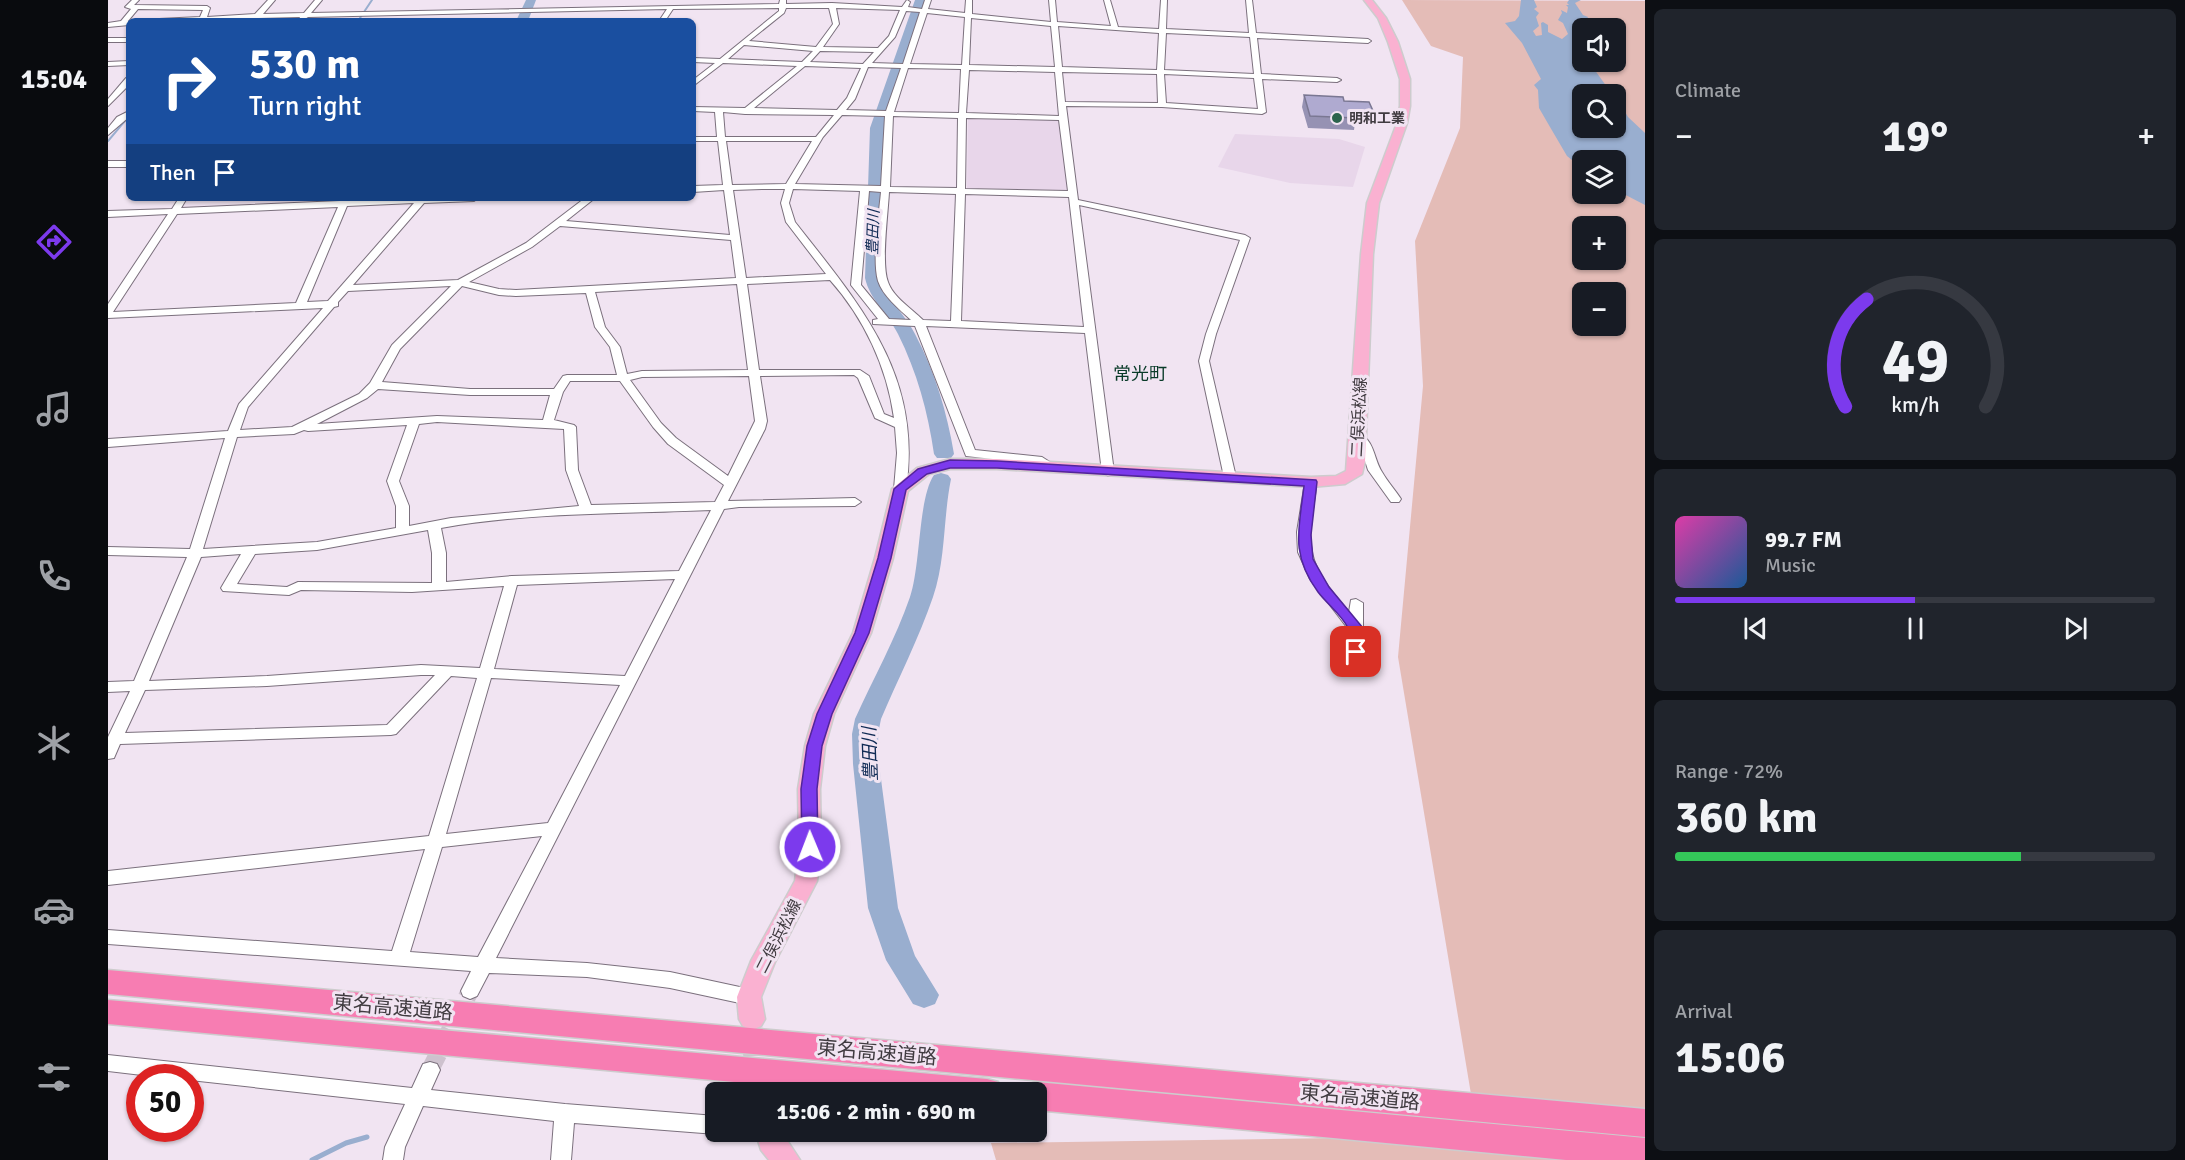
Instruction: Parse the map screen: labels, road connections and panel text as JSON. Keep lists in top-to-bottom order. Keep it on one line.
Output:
{"streets":{"highway":["東名高速道路"],"main road":["二俣浜松線"]},"districts":["常光町"],"water":["豊田川"],"places":["明和工業"],"page":{"tabs":"15:04","tile":["Climate",["Range · 72%","360 km"],["Arrival","15:06"]],"map_buttons":["+","−"],"turn":["530 m","Turn right"],"heat":["−","19°","+"],"then":"Then","song":["99.7 FM","Music"],"limit":"50","trip":"15:06 · 2 min · 690 m","gauge":["49","km/h"]}}
